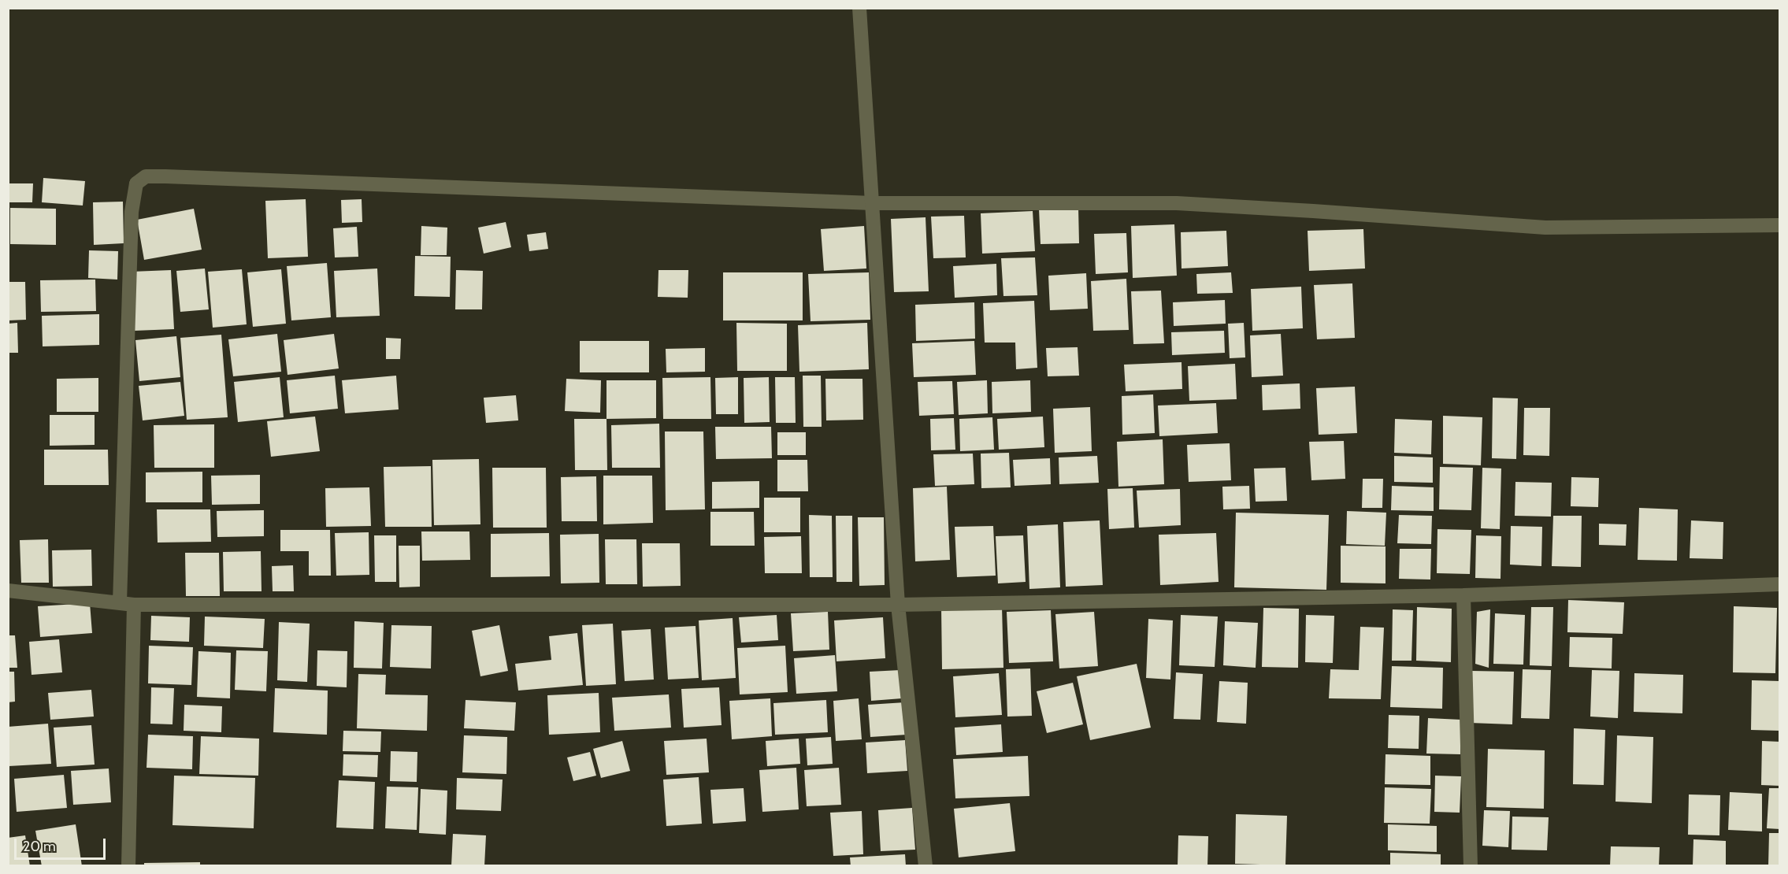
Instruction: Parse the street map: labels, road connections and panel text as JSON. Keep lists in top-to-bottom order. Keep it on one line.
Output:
{"scale_bar":"20 m"}
